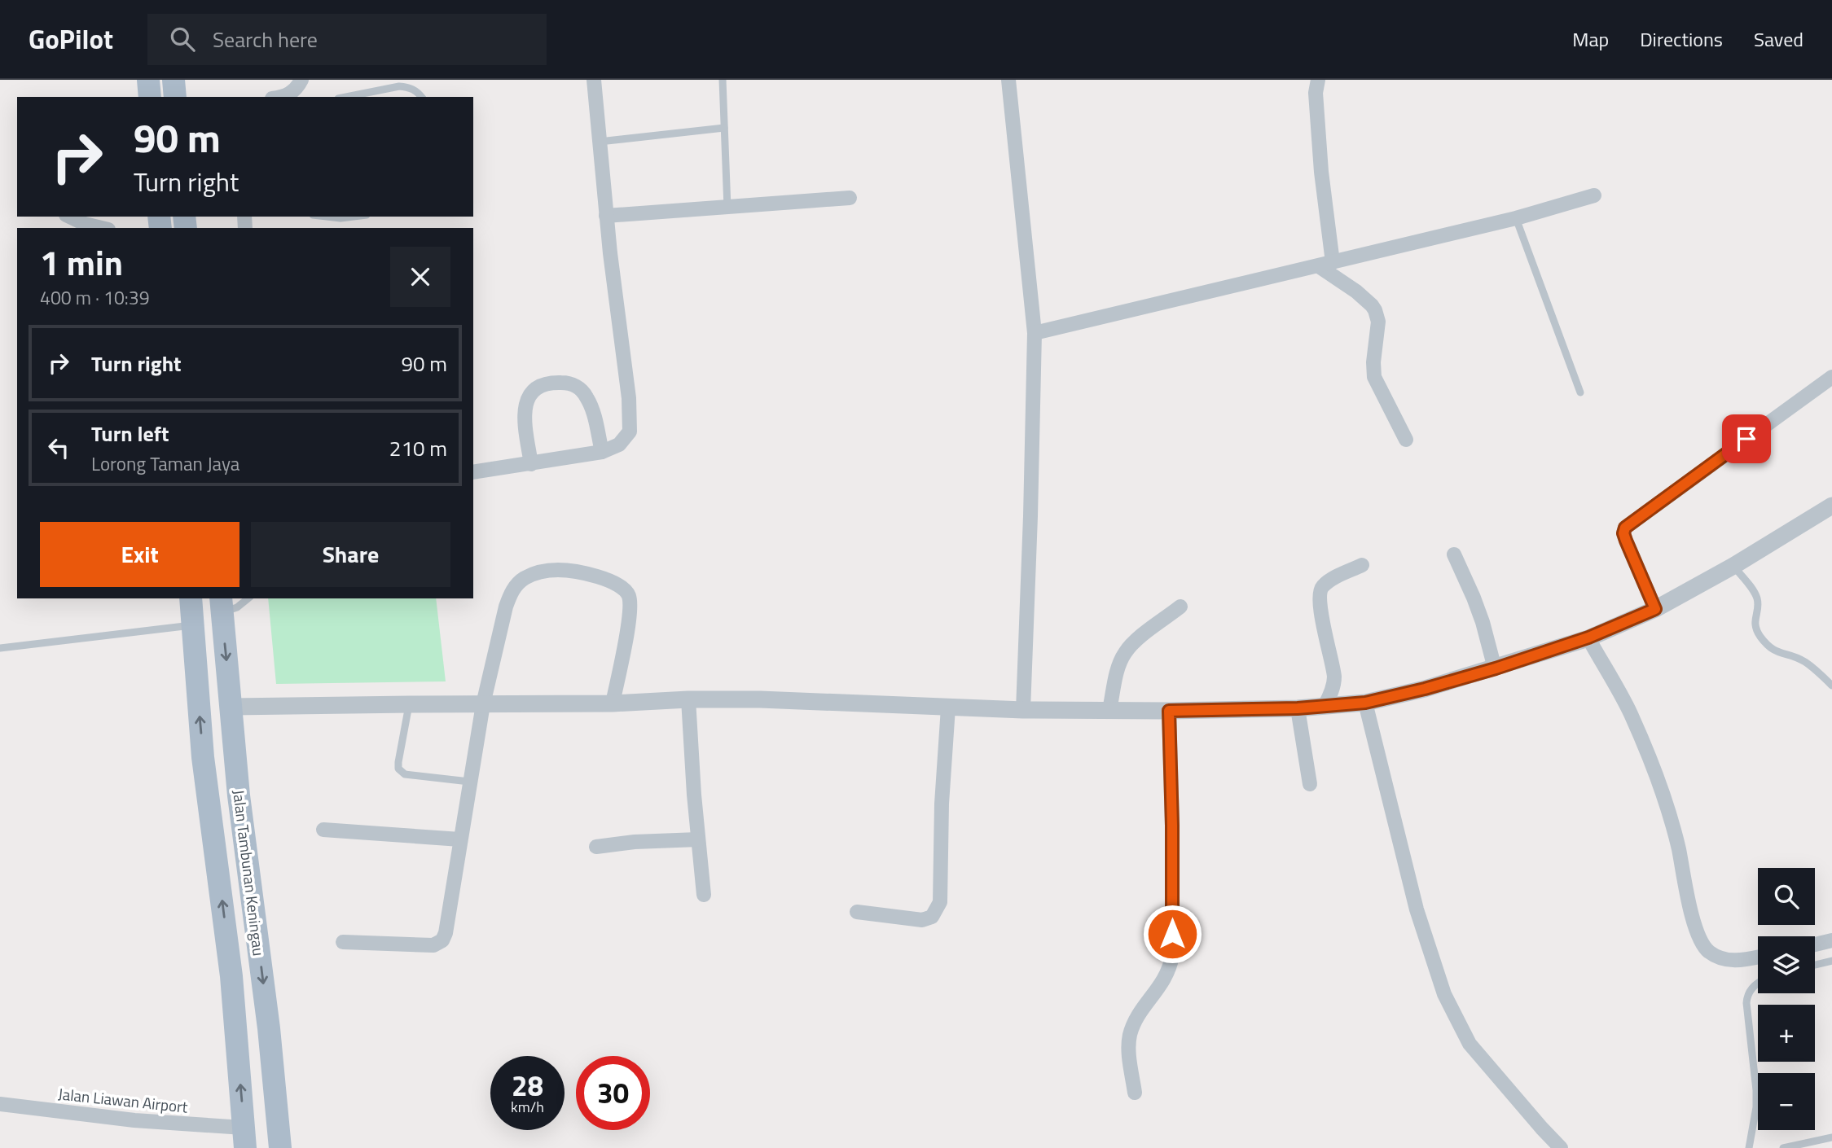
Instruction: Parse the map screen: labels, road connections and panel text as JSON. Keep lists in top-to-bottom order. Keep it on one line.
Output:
{"streets":{"main road":["Jalan Tambunan Keningau"],"street":["Jalan Liawan Airport"]},"crossings":[["Jalan Tambunan Keningau","Jalan Liawan Airport"]],"page":{"header":"GoPilot","search":"Search here","nav":["Map","Directions","Saved"],"turn":["90 m","Turn right"],"heading":["1 min","400 m · 10:39"],"list":[{"name":"Turn right","value":"90 m"},{"name":"Turn left","note":"Lorong Taman Jaya","value":"210 m"}],"buttons":["Exit","Share"],"map_buttons":["+","−"],"speed":"28 km/h","limit":"30"}}
